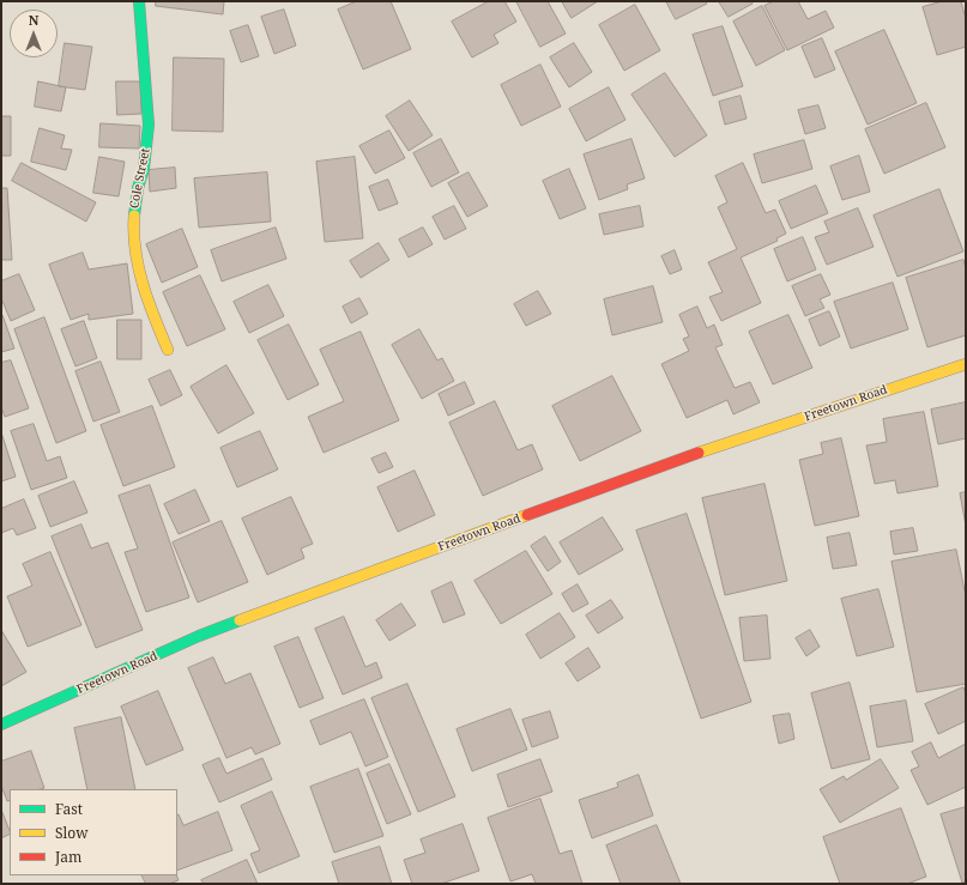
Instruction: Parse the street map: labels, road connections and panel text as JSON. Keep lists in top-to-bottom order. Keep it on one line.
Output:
{"streets":{"street":["Cole Street","Freetown Road"]},"legend":["Fast","Slow","Jam"],"north":"top"}
